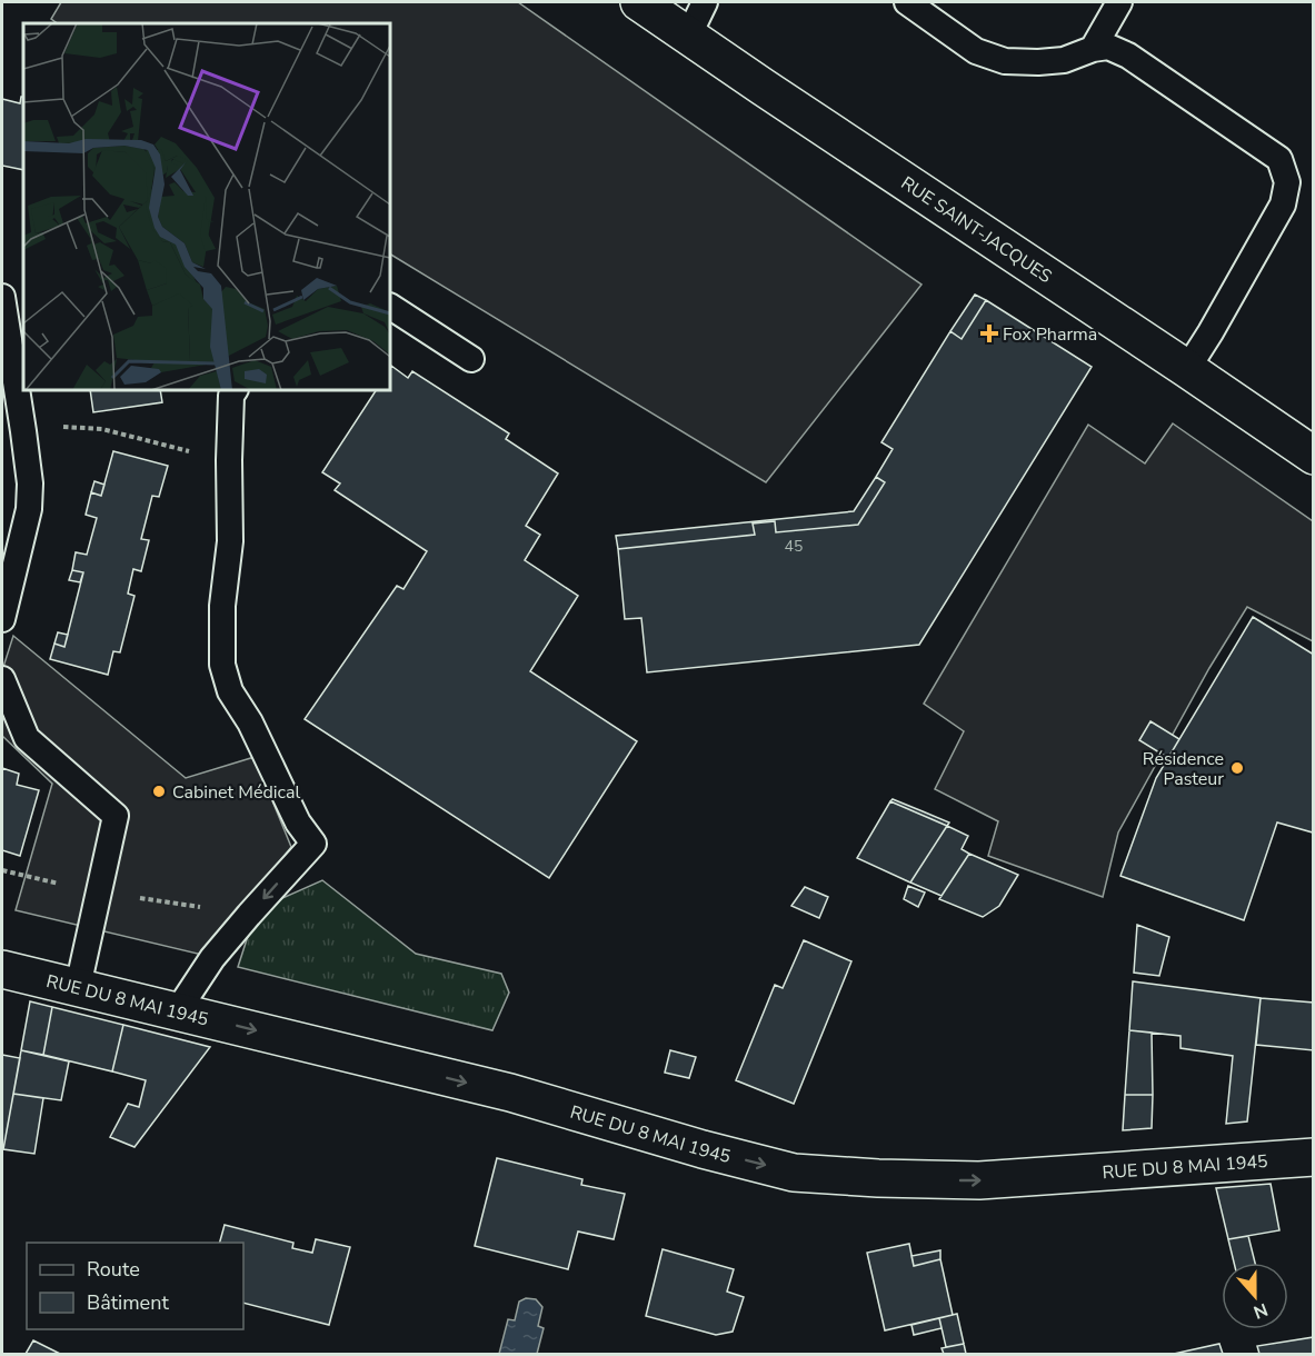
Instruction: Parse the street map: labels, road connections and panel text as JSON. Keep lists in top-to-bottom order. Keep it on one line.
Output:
{"streets":{"street":["RUE SAINT-JACQUES","RUE DU 8 MAI 1945"]},"one_way":["RUE DU 8 MAI 1945"],"places":{"health":["Fox Pharma"],"other":["Résidence Pasteur","Cabinet Médical"]},"house_numbers":["45"],"legend":["Route","Bâtiment"],"north":"bottom"}
